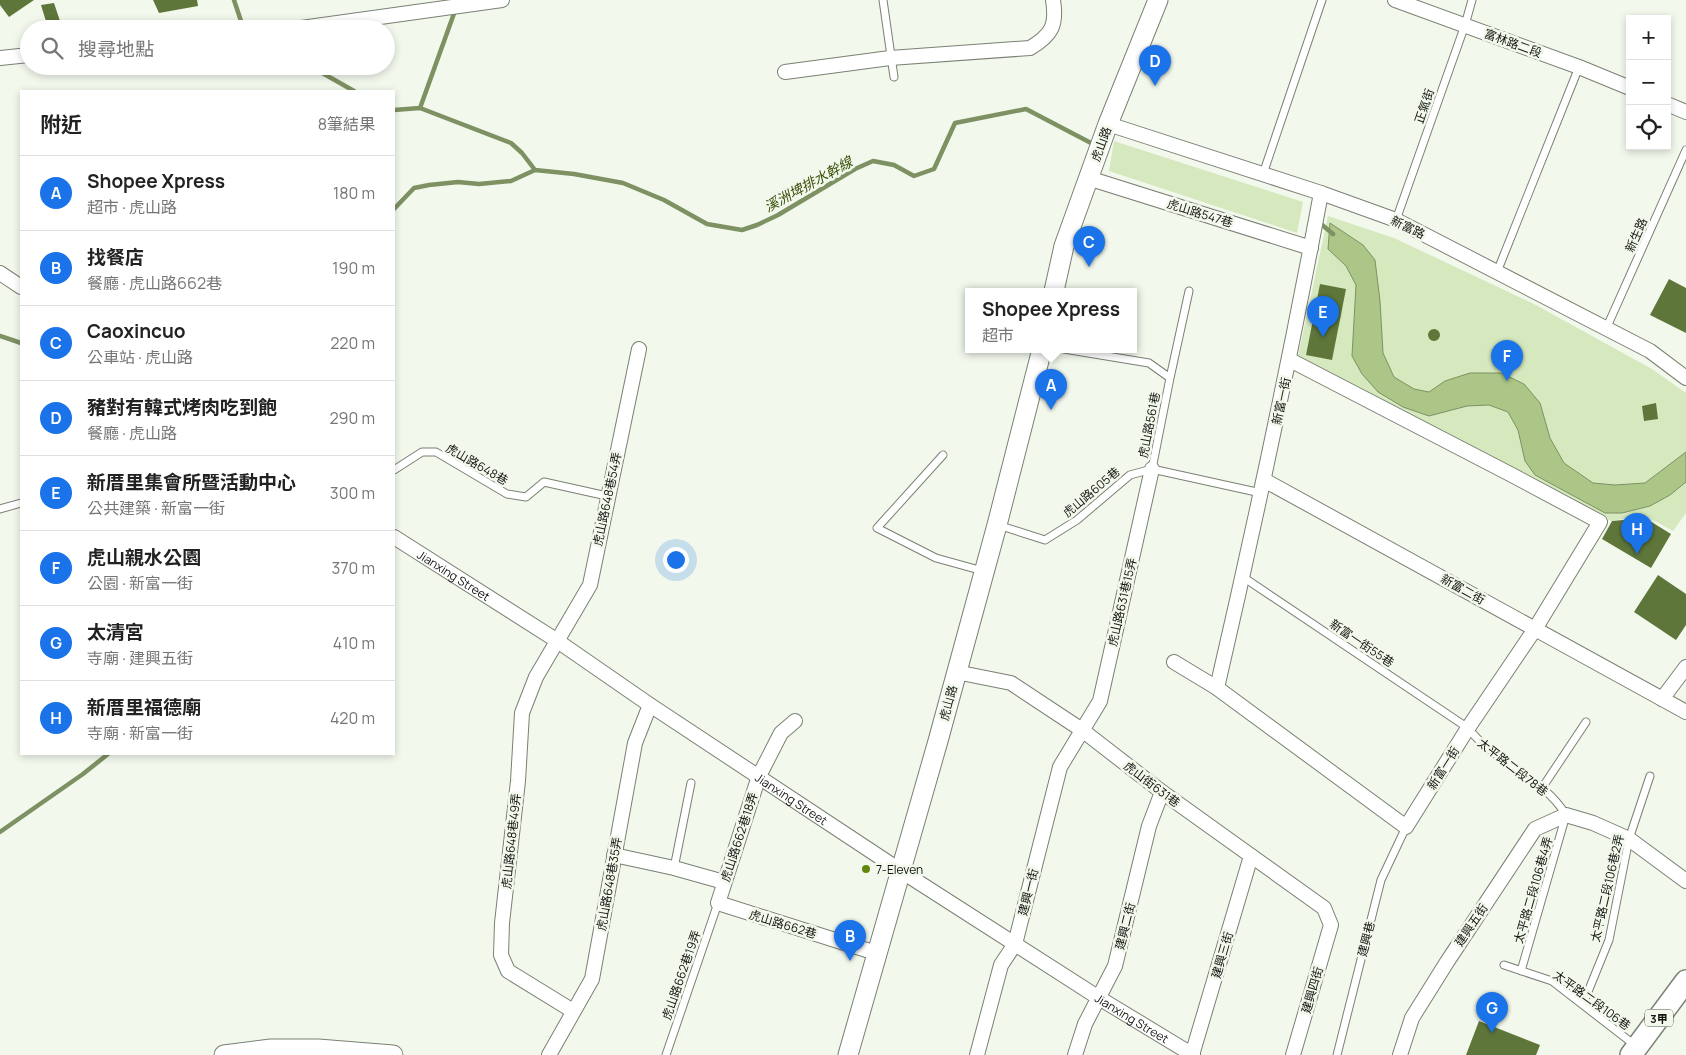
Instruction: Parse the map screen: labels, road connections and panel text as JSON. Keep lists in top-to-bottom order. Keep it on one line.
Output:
{"streets":{"main road":["3甲"],"street":["富林路二段","虎山路","虎山路547巷","新富路","新富一街","虎山路648巷54弄","Jianxing Street","新富二街","虎山路631巷15弄","虎山街631巷","虎山路662巷18弄","虎山路648巷49弄","虎山路648巷35弄","建興一街","虎山路662巷","建興五街","建興二街","建興三街","建興四街"],"lane":["正氣街","新生路","虎山路561巷","虎山路648巷","虎山路605巷","新富一街55巷","太平路二段78巷","太平路二段106巷2弄","太平路二段106巷4弄","建興巷","虎山路662巷19弄","太平路二段106巷"]},"crossings":[["富林路二段","正氣街"],["正氣街","新富路"],["虎山路","虎山路547巷"],["虎山路","新富路"],["虎山路","虎山路605巷"],["虎山路","Jianxing Street"],["虎山路","虎山街631巷"],["虎山路","虎山路662巷"],["虎山路547巷","新富一街"],["新富路","新生路"],["新富路","新富一街"],["新富一街","虎山路605巷"],["新富一街","新富二街"],["新富一街","新富一街55巷"],["新富一街","太平路二段78巷"],["新富一街","建興巷"],["虎山路561巷","虎山路605巷"],["虎山路561巷","虎山路631巷15弄"],["虎山路648巷","虎山路648巷54弄"],["虎山路605巷","新富二街"],["虎山路605巷","虎山路631巷15弄"],["虎山路648巷54弄","Jianxing Street"],["虎山路648巷54弄","虎山路648巷49弄"],["Jianxing Street","虎山路662巷18弄"],["Jianxing Street","虎山路648巷49弄"],["Jianxing Street","虎山路648巷35弄"],["Jianxing Street","建興一街"],["Jianxing Street","建興二街"],["Jianxing Street","建興三街"],["虎山路631巷15弄","虎山街631巷"],["虎山路631巷15弄","建興一街"],["新富一街55巷","太平路二段78巷"],["太平路二段78巷","太平路二段106巷4弄"],["太平路二段78巷","建興五街"],["虎山街631巷","建興一街"],["虎山街631巷","建興二街"],["虎山街631巷","建興三街"],["虎山街631巷","建興四街"],["虎山路662巷18弄","虎山路662巷"],["虎山路662巷18弄","虎山路662巷19弄"],["虎山路648巷49弄","虎山路648巷35弄"],["太平路二段106巷2弄","太平路二段106巷"],["太平路二段106巷4弄","建興五街"],["太平路二段106巷4弄","太平路二段106巷"],["虎山路662巷","虎山路662巷19弄"],["太平路二段106巷","3甲"]],"water":["溪洲埤排水幹線"],"places":["7-Eleven"],"page":{"map_buttons":["+","−"],"search":"搜尋地點","pins":["D","C","E","F","A","H","B","G"],"heading":["附近","8筆結果"],"list":[{"mark":"A","name":"Shopee Xpress","note":"超市 · 虎山路","value":"180 m"},{"mark":"B","name":"找餐店","note":"餐廳 · 虎山路662巷","value":"190 m"},{"mark":"C","name":"Caoxincuo","note":"公車站 · 虎山路","value":"220 m"},{"mark":"D","name":"豬對有韓式烤肉吃到飽","note":"餐廳 · 虎山路","value":"290 m"},{"mark":"E","name":"新厝里集會所暨活動中心","note":"公共建築 · 新富一街","value":"300 m"},{"mark":"F","name":"虎山親水公園","note":"公園 · 新富一街","value":"370 m"},{"mark":"G","name":"太清宮","note":"寺廟 · 建興五街","value":"410 m"},{"mark":"H","name":"新厝里福德廟","note":"寺廟 · 新富一街","value":"420 m"}],"popup":["Shopee Xpress","超市"]}}
